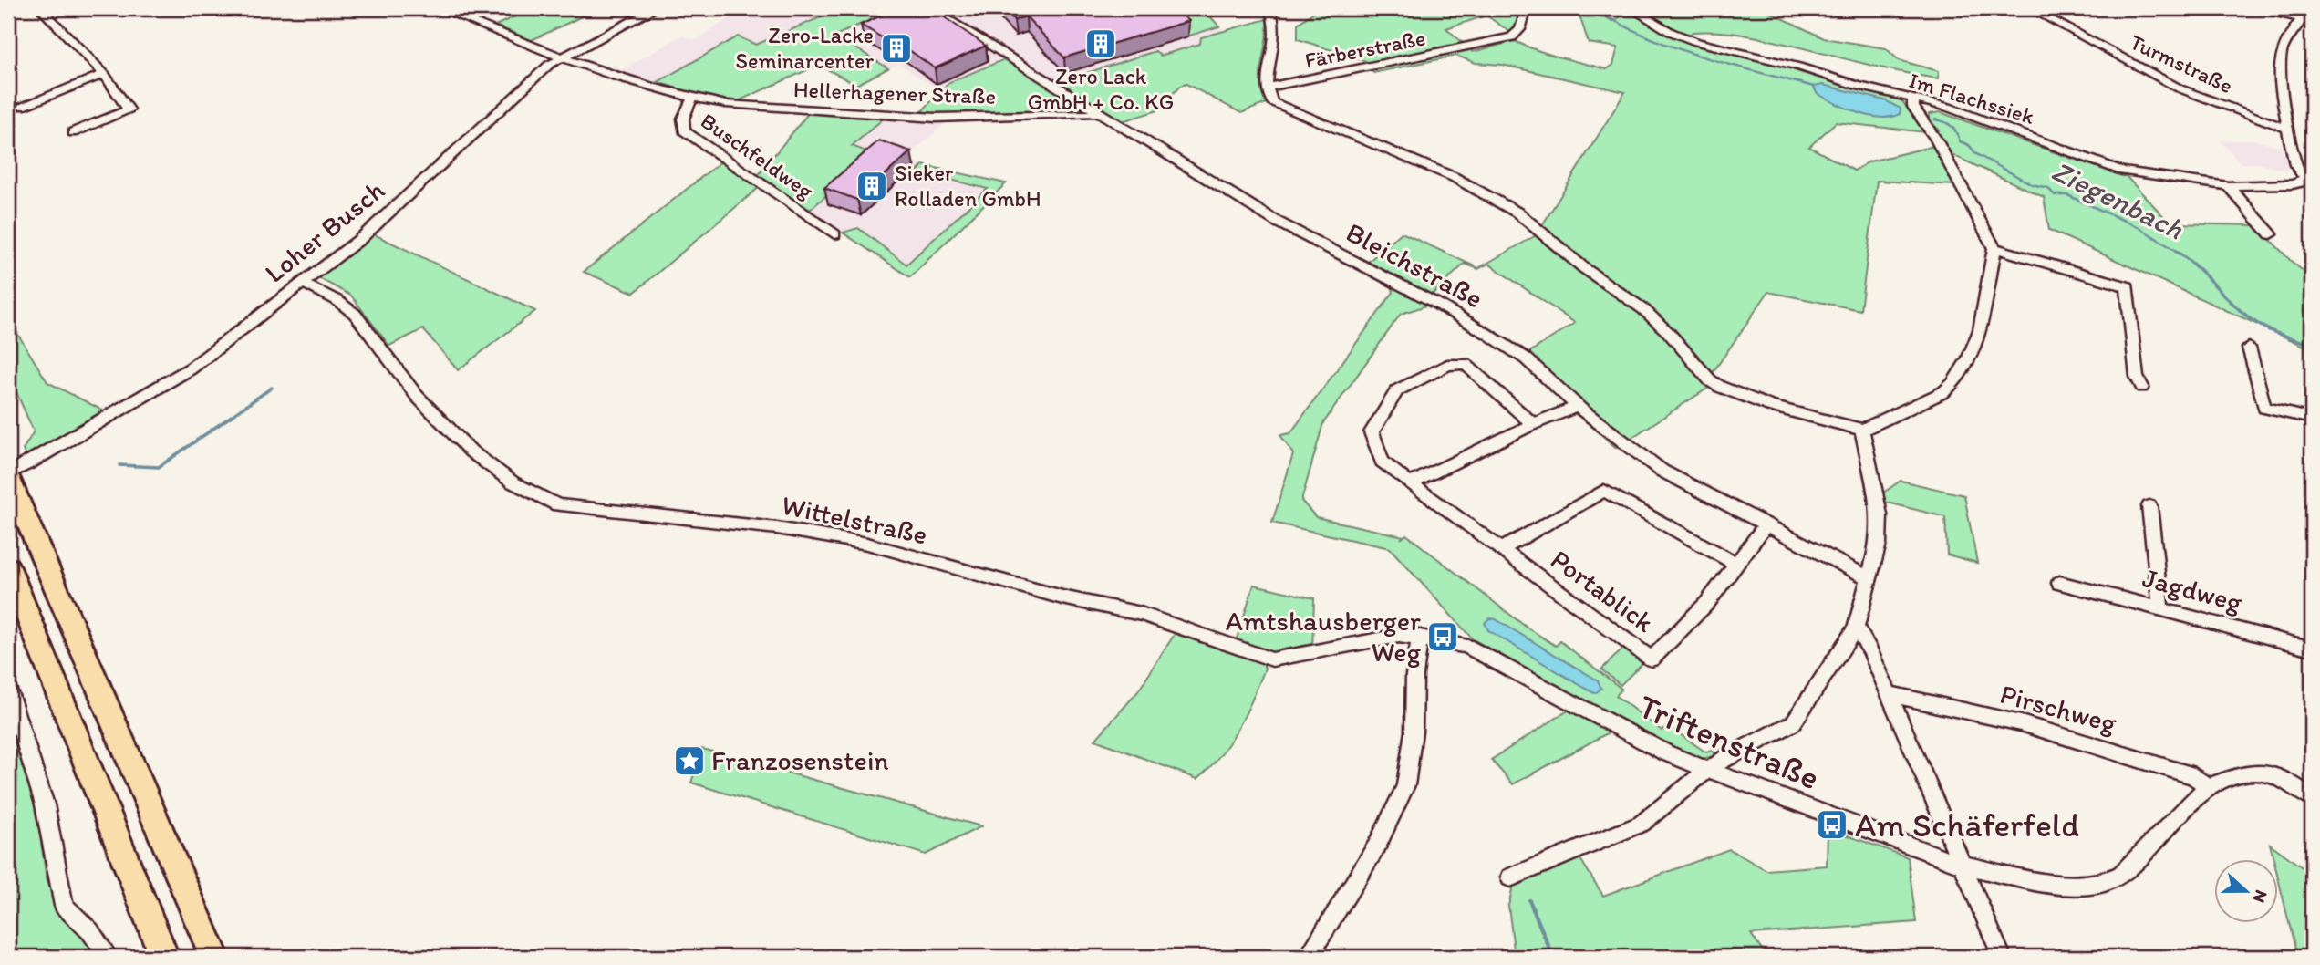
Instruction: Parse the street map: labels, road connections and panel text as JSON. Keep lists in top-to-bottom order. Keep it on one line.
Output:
{"streets":{"street":["Färberstraße","Turmstraße","Hellerhagener Straße","Im Flachssiek","Buschfeldweg","Loher Busch","Bleichstraße","Wittelstraße","Jagdweg","Portablick","Pirschweg","Triftenstraße"]},"crossings":[["Hellerhagener Straße","Buschfeldweg"],["Hellerhagener Straße","Loher Busch"],["Hellerhagener Straße","Bleichstraße"],["Loher Busch","Wittelstraße"],["Bleichstraße","Portablick"],["Wittelstraße","Triftenstraße"],["Pirschweg","Triftenstraße"]],"water":["Ziegenbach"],"places":{"building":["Zero Lack GmbH + Co. KG","Zero-Lacke Seminarcenter","Sieker Rolladen GmbH"],"bus stop":["Amtshausberger Weg","Am Schäferfeld"],"place":["Franzosenstein"]},"north":"right"}
